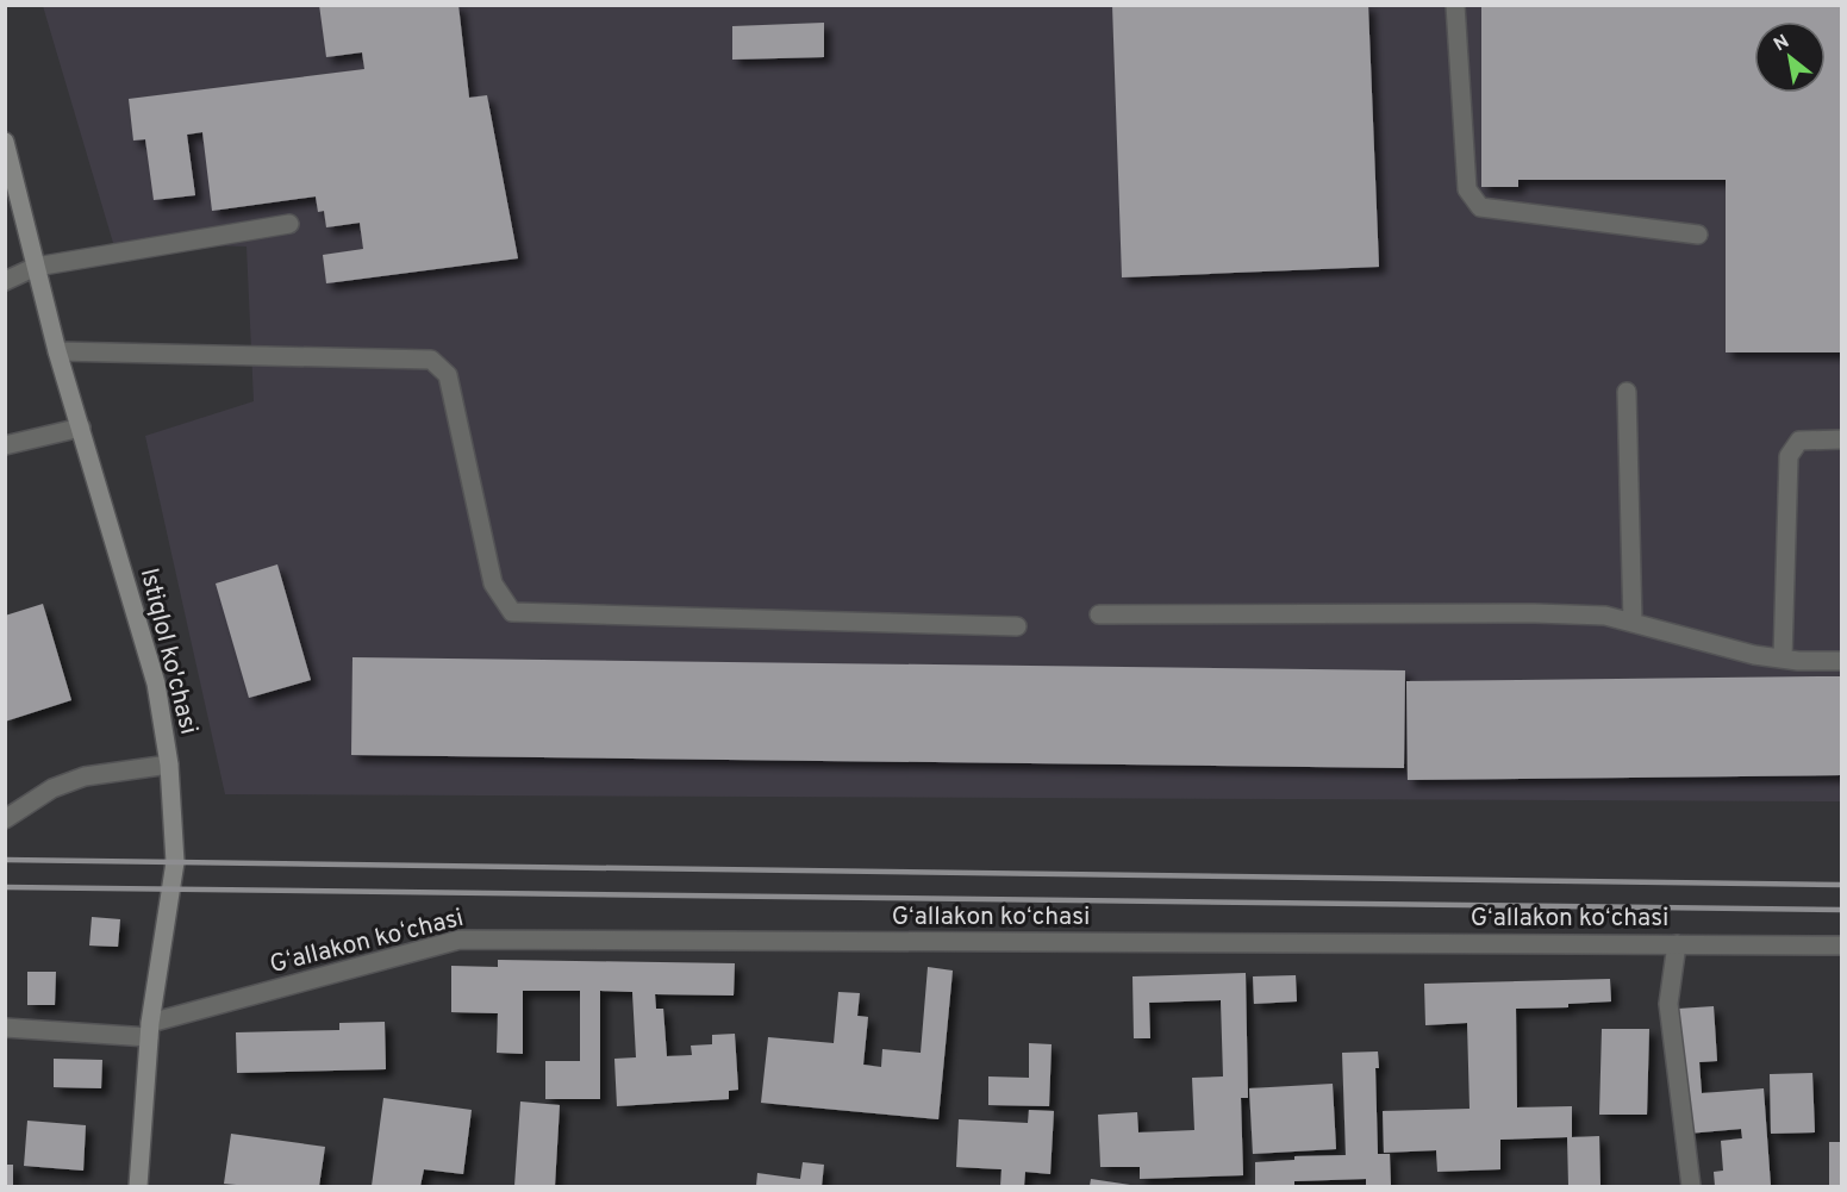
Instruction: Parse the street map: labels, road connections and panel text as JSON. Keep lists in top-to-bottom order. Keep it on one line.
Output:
{"streets":{"main road":["Istiqlol ko'chasi"],"street":["Gʻallakon koʻchasi"]},"crossings":[["Istiqlol ko'chasi","Gʻallakon koʻchasi"]],"north":"top left"}
